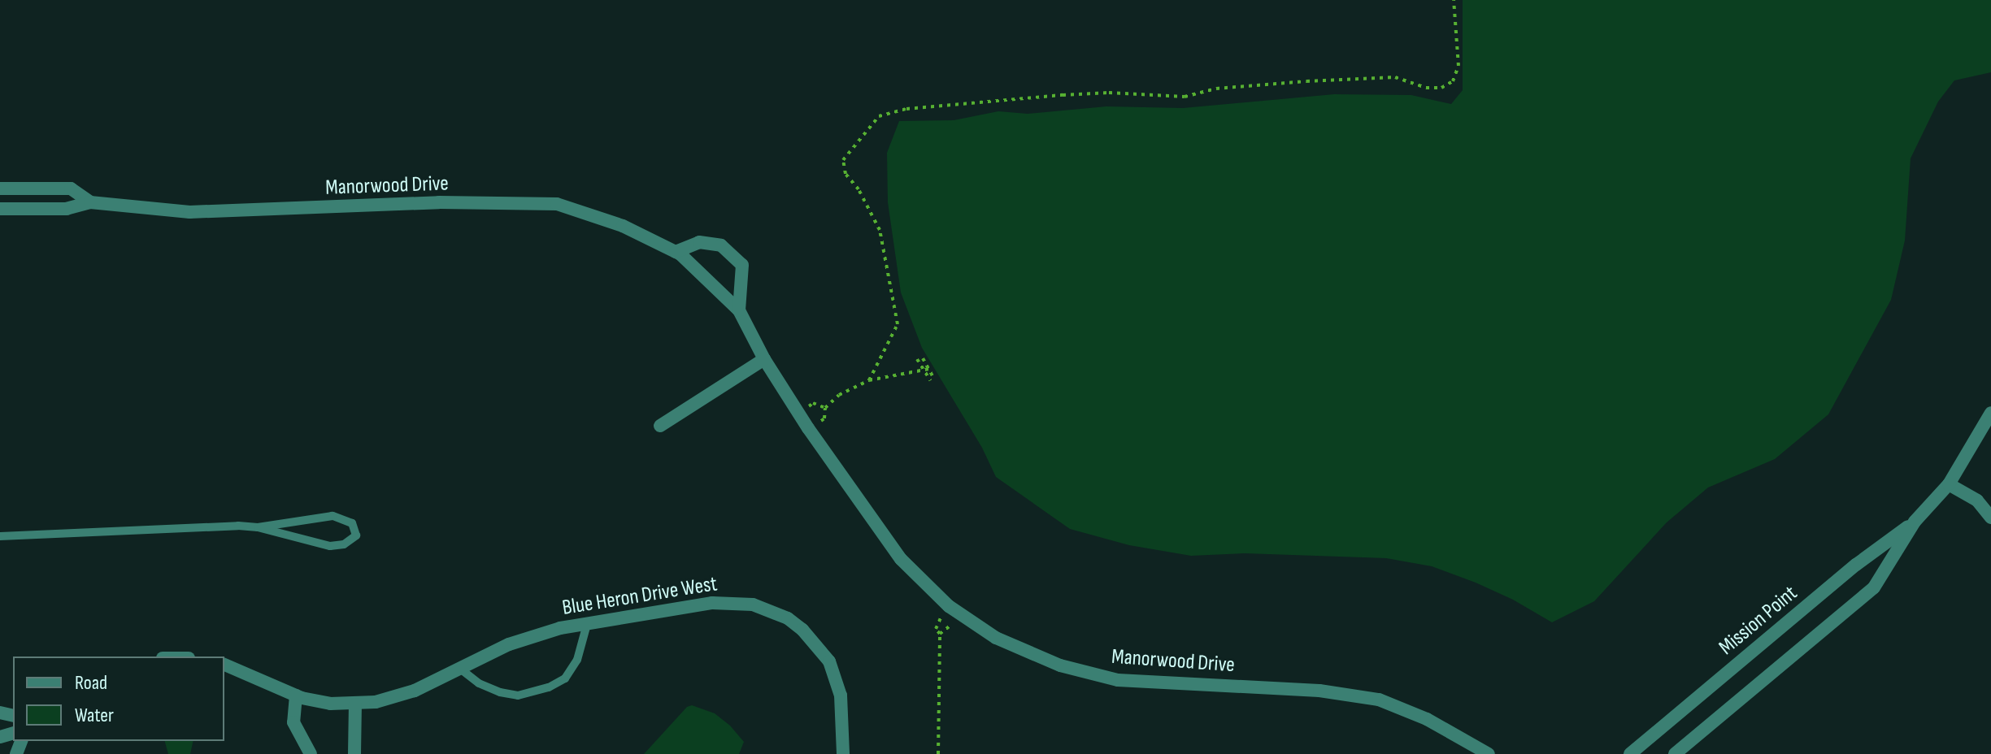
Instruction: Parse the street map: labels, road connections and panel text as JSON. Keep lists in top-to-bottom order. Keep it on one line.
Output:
{"streets":{"street":["Manorwood Drive","Blue Heron Drive West","Mission Point"]},"legend":["Road","Water"]}
